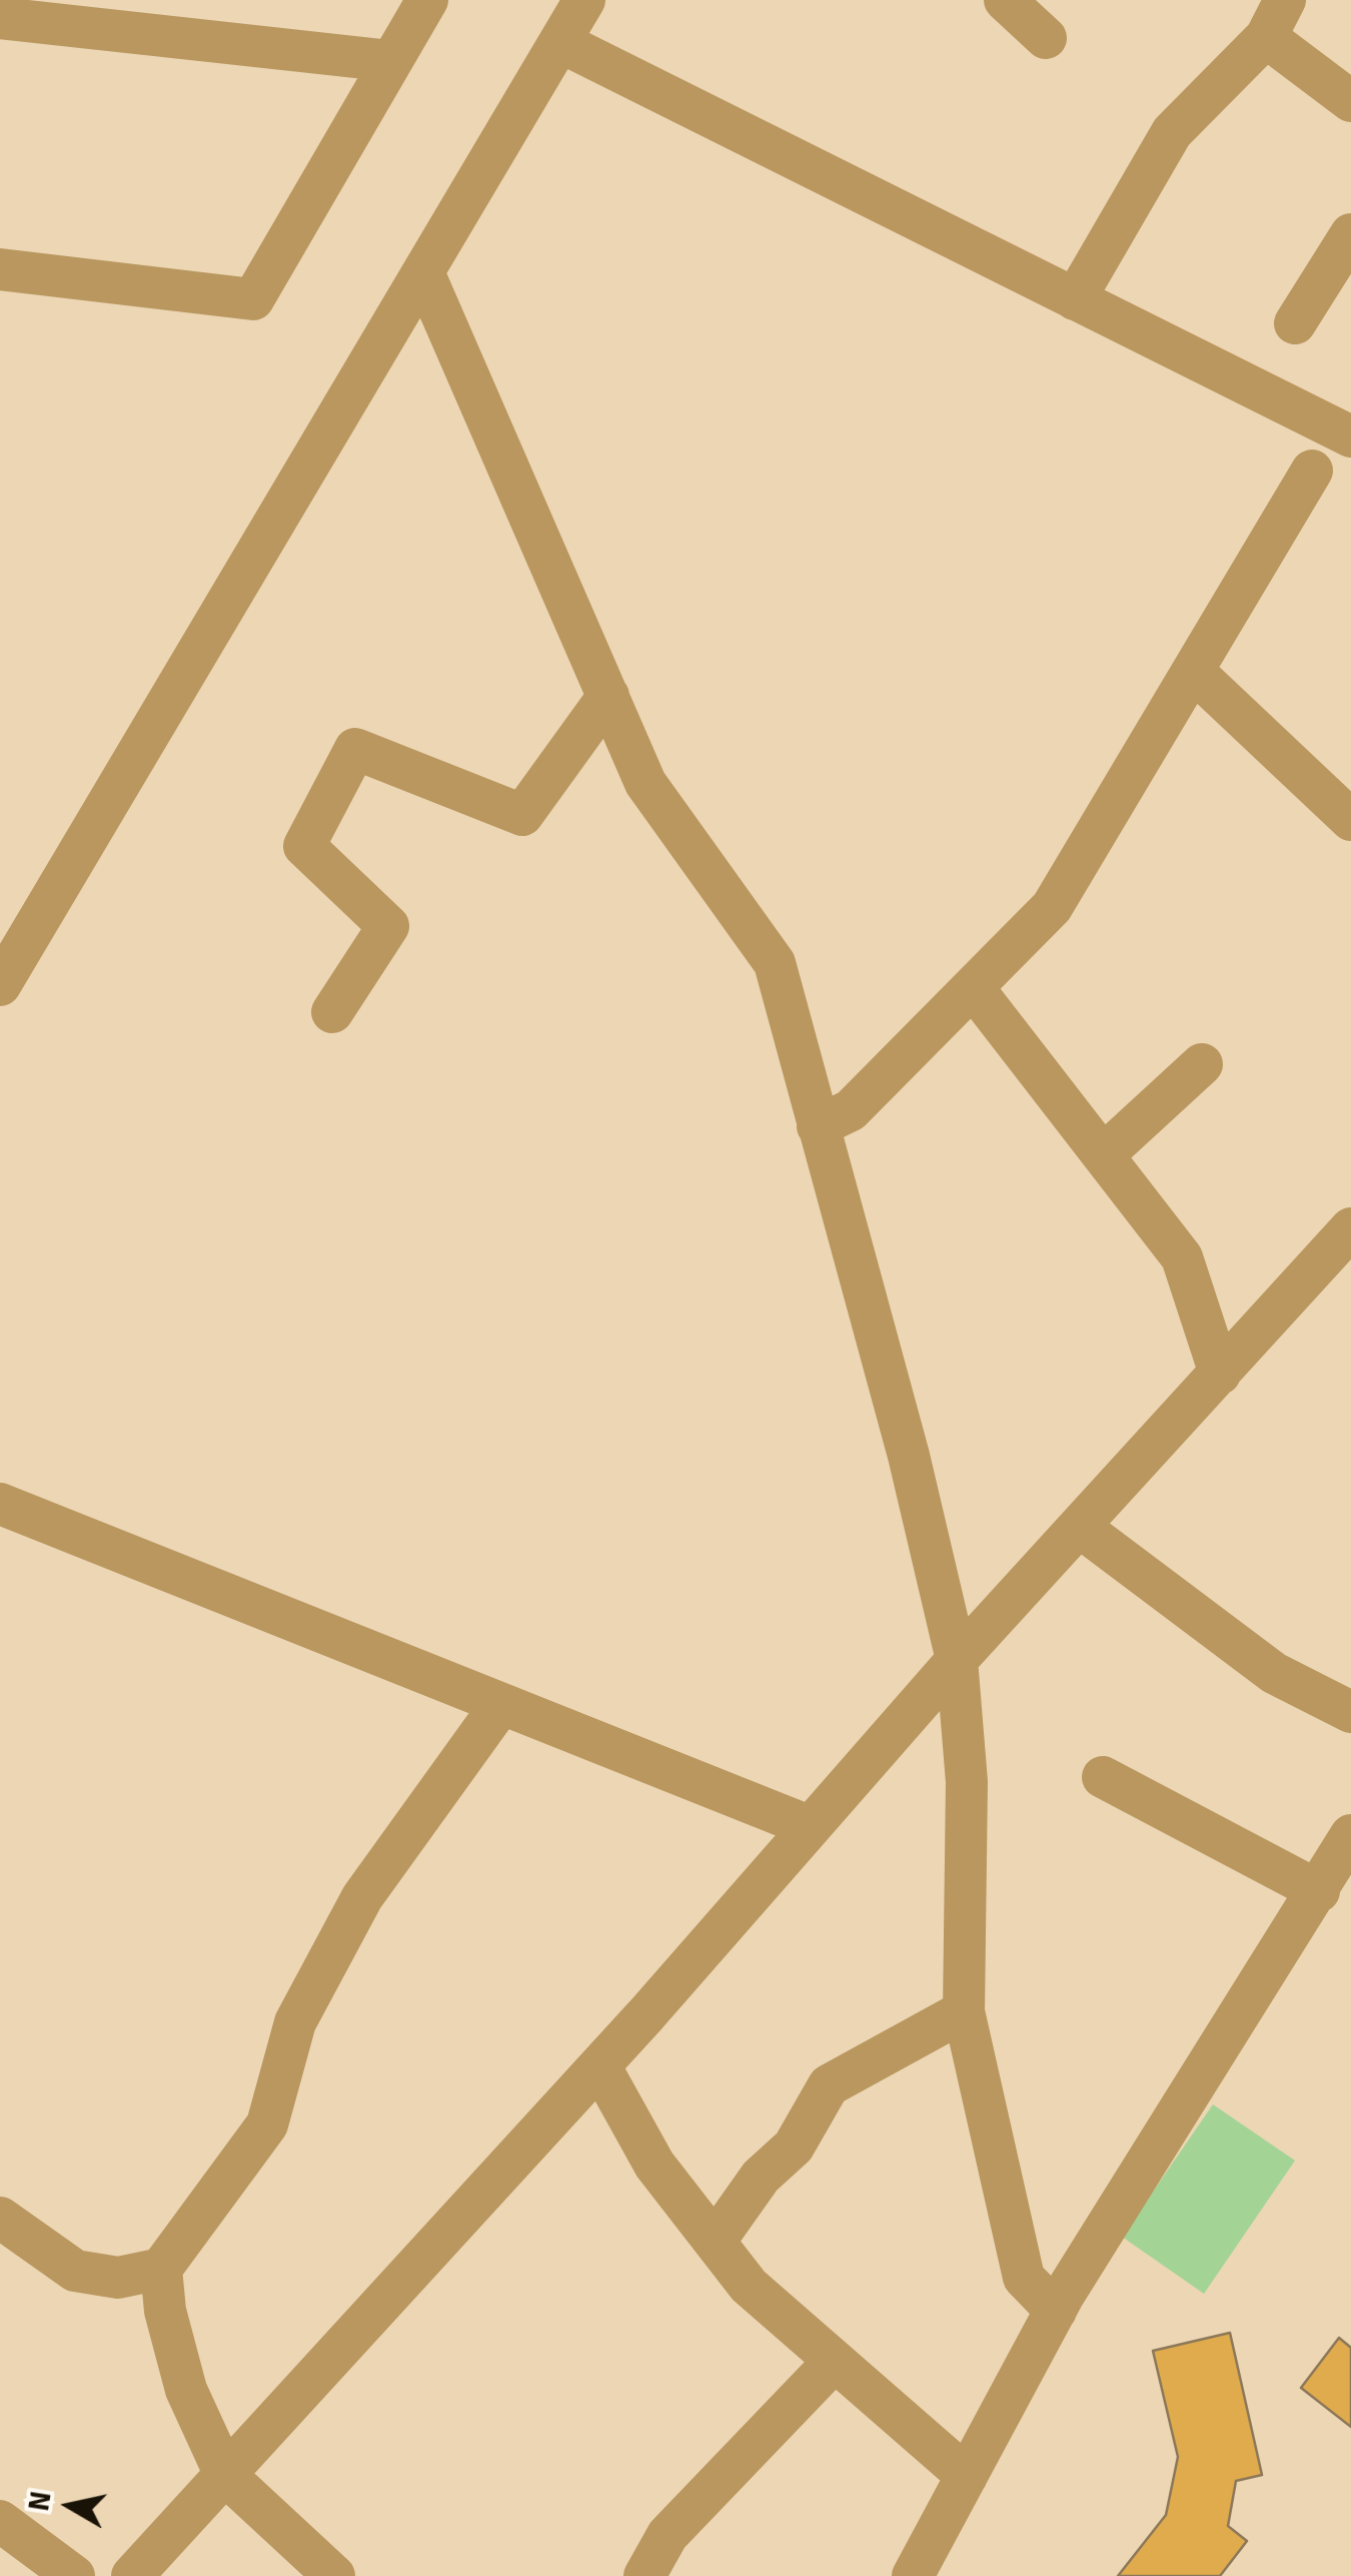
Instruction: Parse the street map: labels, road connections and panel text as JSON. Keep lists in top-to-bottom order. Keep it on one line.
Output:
{"north":"left"}
